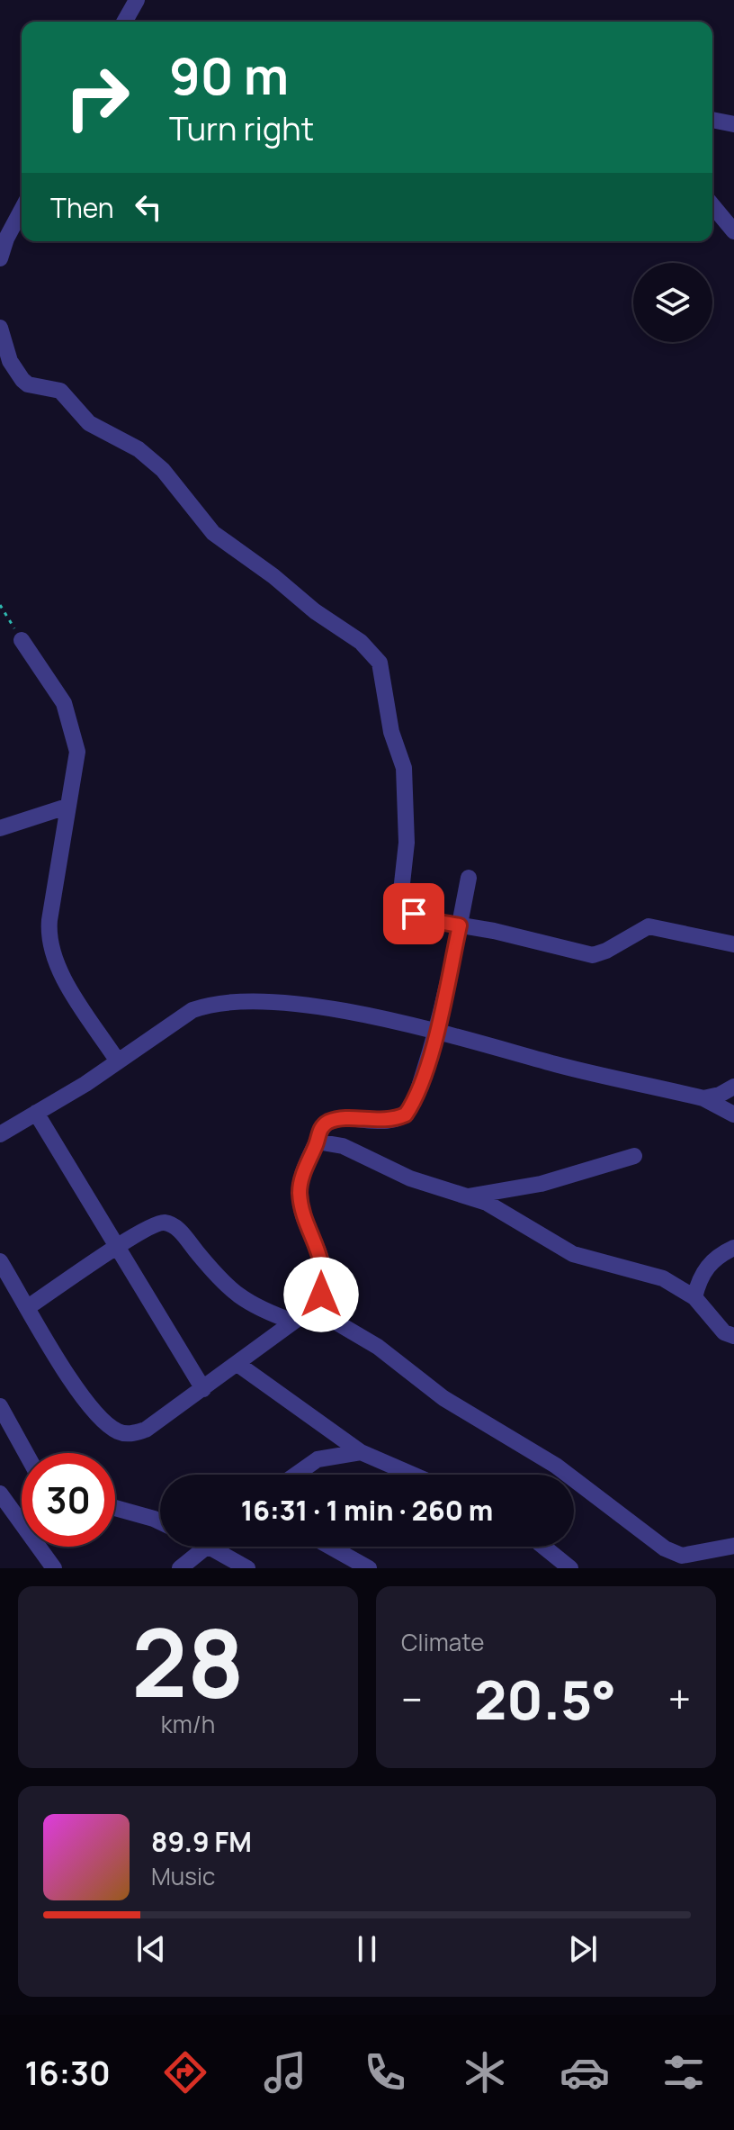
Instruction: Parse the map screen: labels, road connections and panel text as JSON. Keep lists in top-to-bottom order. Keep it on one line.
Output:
{"page":{"turn":["90 m","Turn right"],"then":"Then","limit":"30","trip":"16:31 · 1 min · 260 m","tile":[["28","km/h"],"Climate"],"heat":["−","20.5°","+"],"song":["89.9 FM","Music"],"tabs":"16:30"}}
